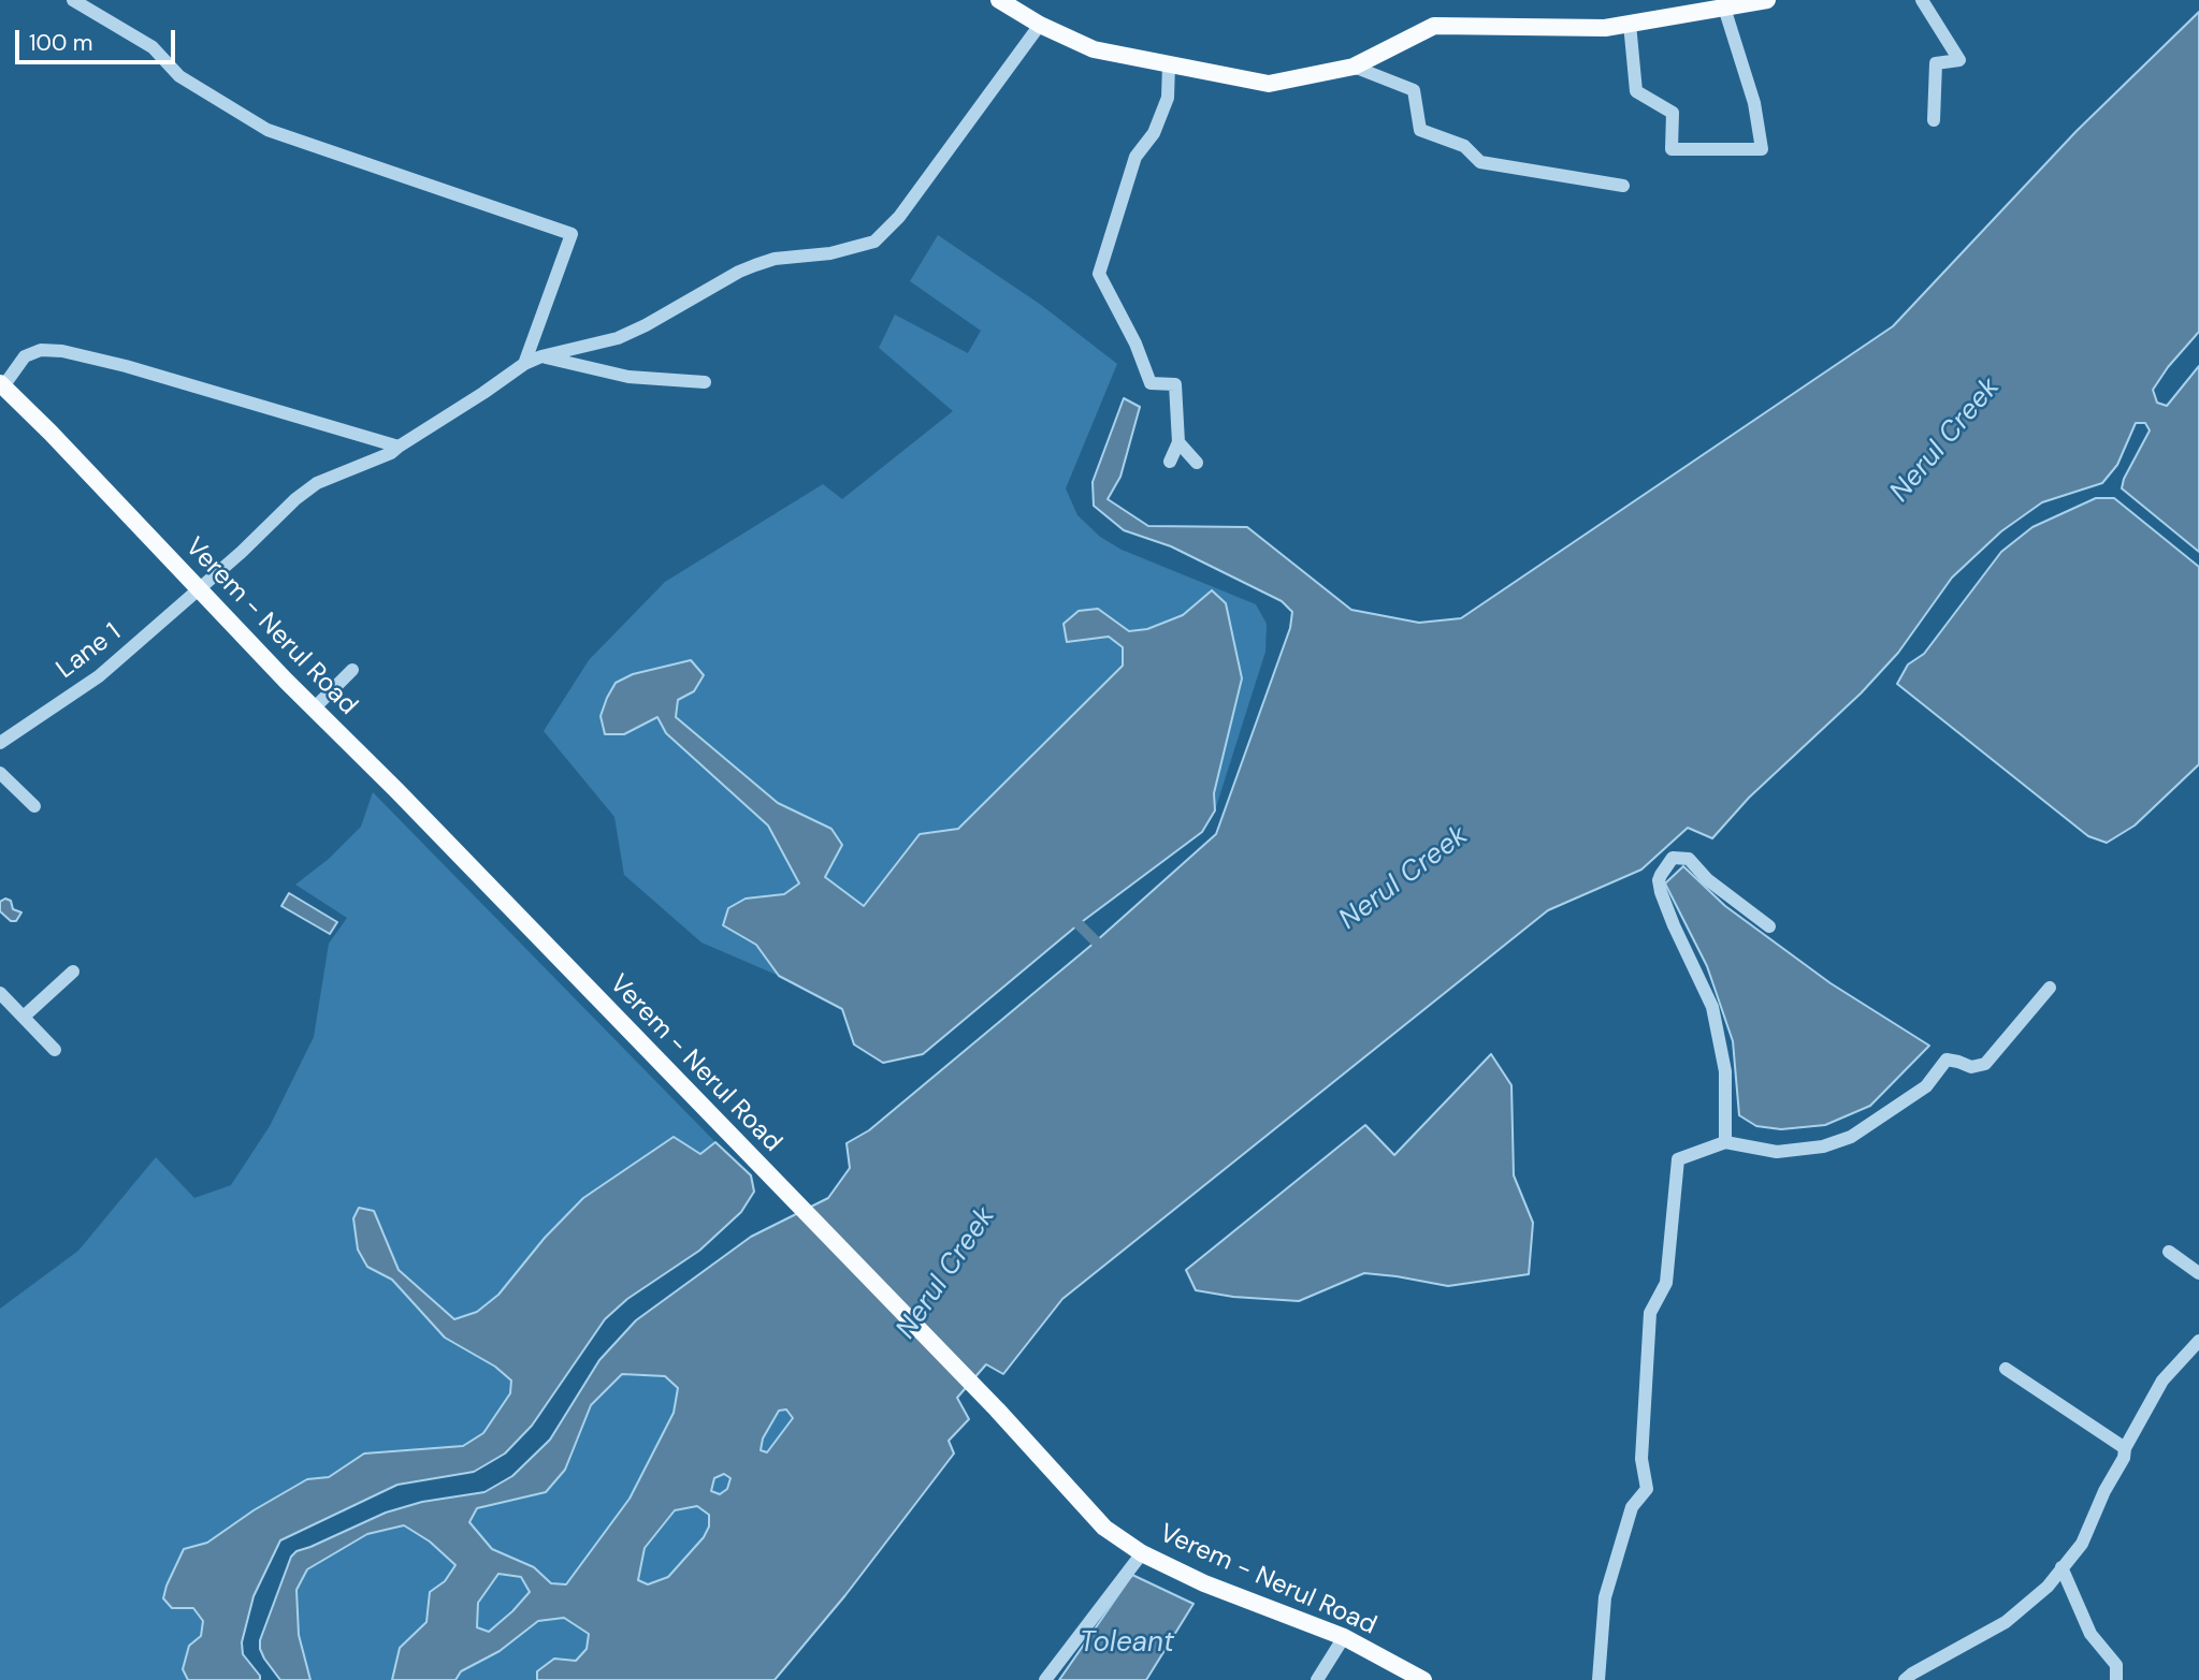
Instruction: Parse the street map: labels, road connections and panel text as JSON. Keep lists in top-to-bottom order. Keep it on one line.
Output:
{"streets":{"main road":["Verem - Nerul Road"],"street":["Lane 1"]},"crossings":[["Verem - Nerul Road","Lane 1"]],"water":["Nerul Creek","Toleant"],"scale_bar":"100 m"}
